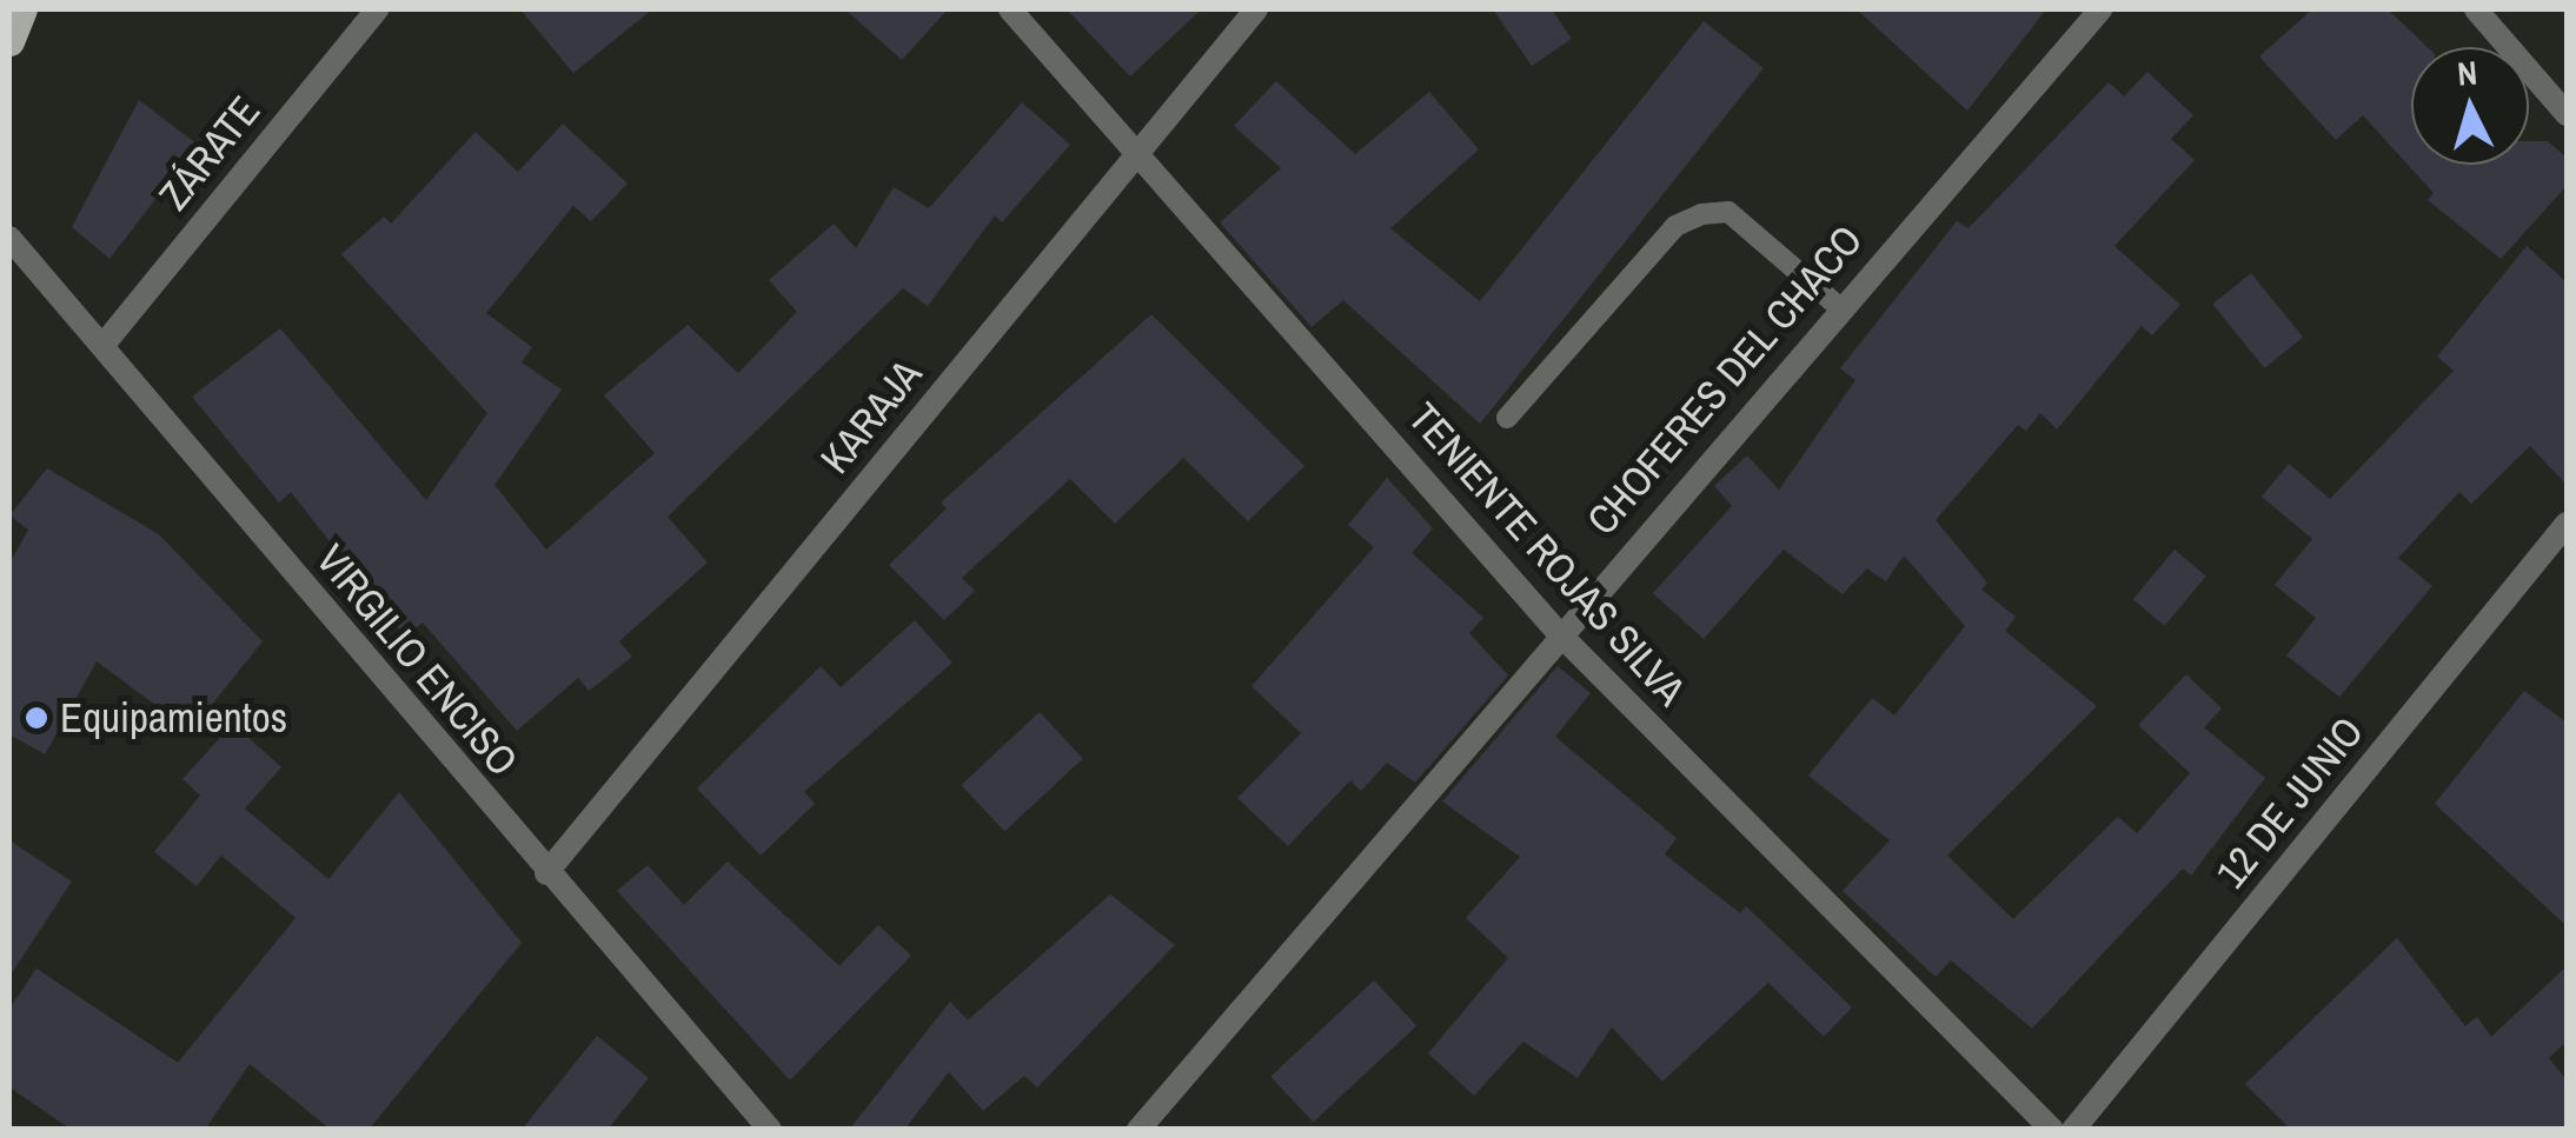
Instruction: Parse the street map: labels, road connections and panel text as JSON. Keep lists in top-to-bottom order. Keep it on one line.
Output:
{"streets":{"street":["ZÁRATE","CHOFERES DEL CHACO","KARAJA","TENIENTE ROJAS SILVA","VIRGILIO ENCISO","12 DE JUNIO"]},"crossings":[["ZÁRATE","VIRGILIO ENCISO"],["CHOFERES DEL CHACO","TENIENTE ROJAS SILVA"],["KARAJA","TENIENTE ROJAS SILVA"],["KARAJA","VIRGILIO ENCISO"]],"places":["Equipamientos"],"north":"top"}
